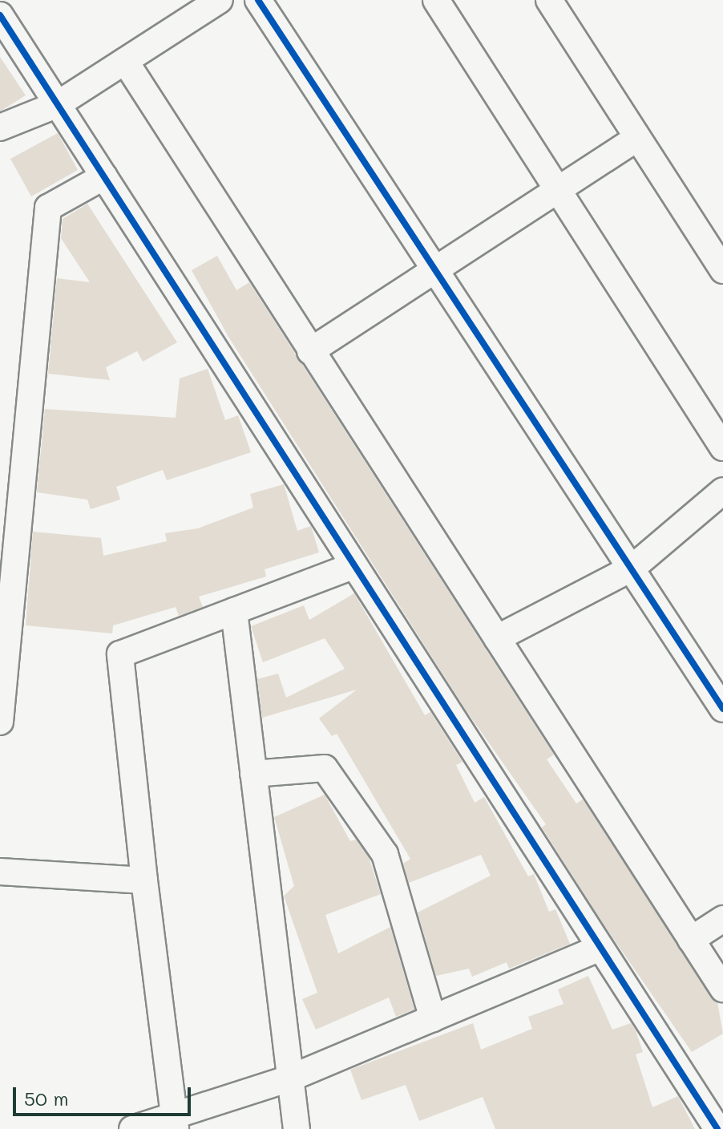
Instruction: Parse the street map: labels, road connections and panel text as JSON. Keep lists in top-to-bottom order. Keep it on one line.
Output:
{"scale_bar":"50 m"}
